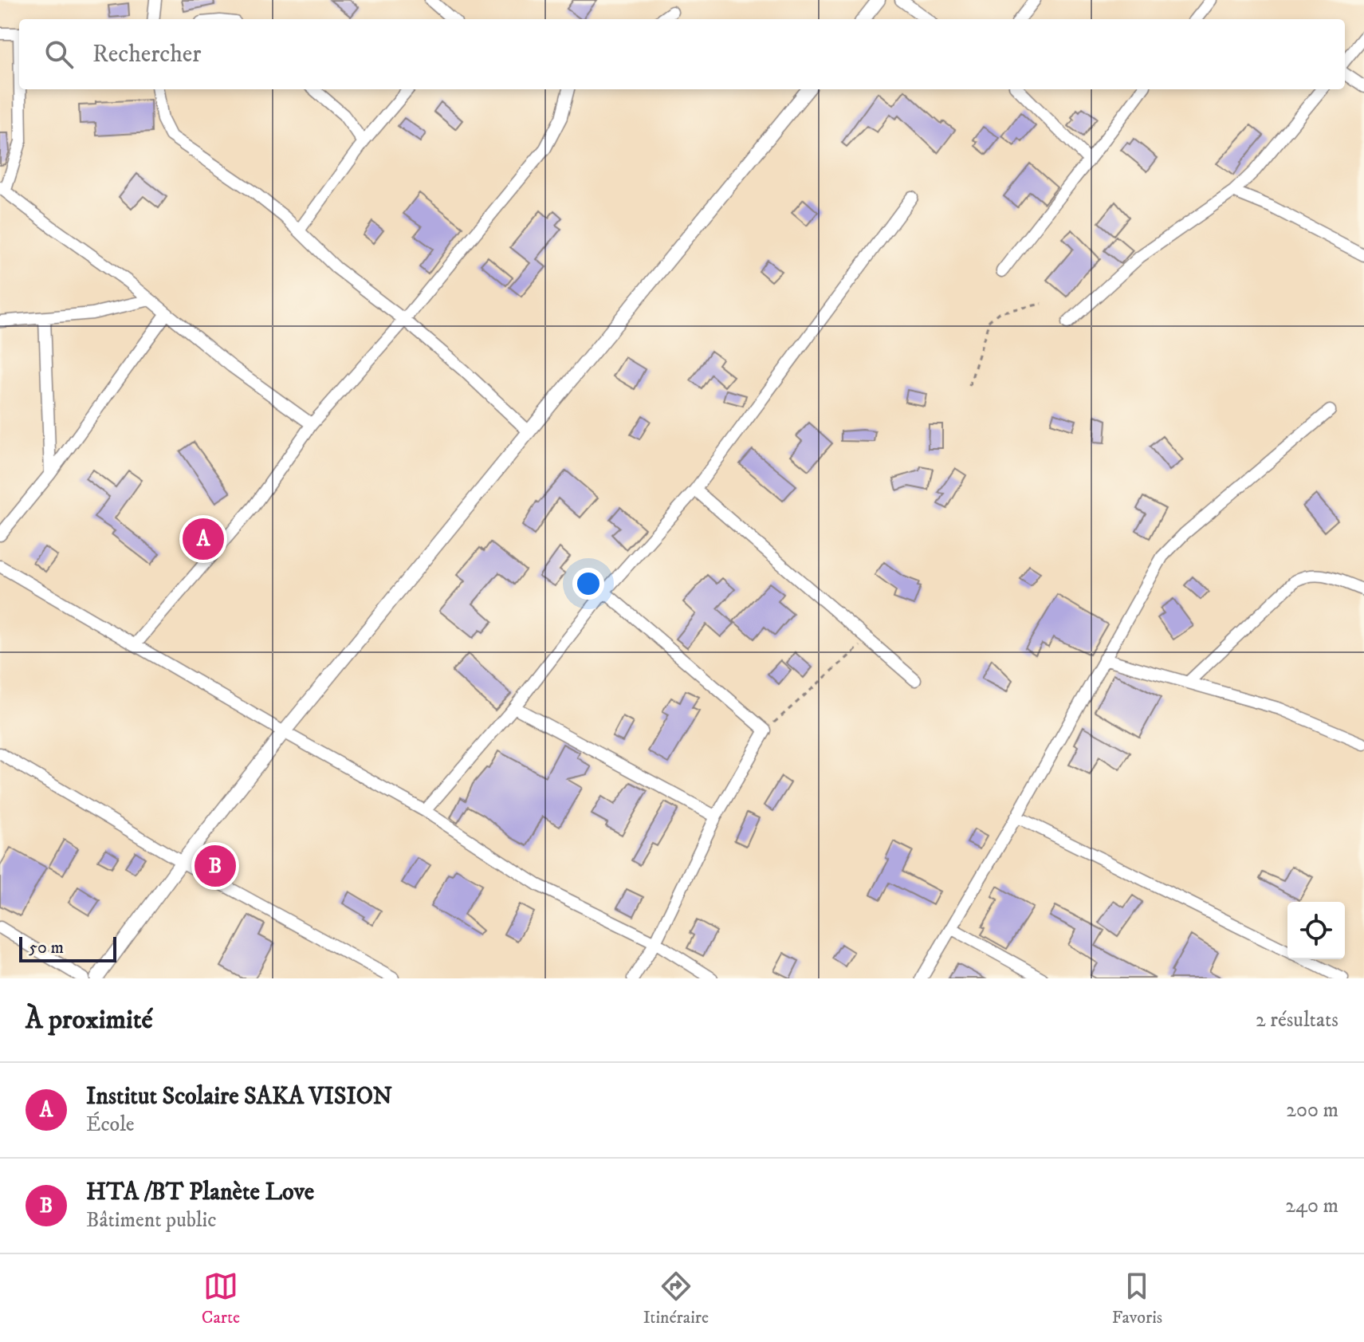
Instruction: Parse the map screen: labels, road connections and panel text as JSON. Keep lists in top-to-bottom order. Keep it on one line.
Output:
{"scale_bar":"50 m","page":{"search":"Rechercher","pins":["A","B"],"scale":"50 m","heading":["À proximité","2 résultats"],"list":[{"mark":"A","name":"Institut Scolaire SAKA VISION","note":"École","value":"200 m"},{"mark":"B","name":"HTA /BT Planète Love","note":"Bâtiment public","value":"240 m"}],"nav":["Carte","Itinéraire","Favoris"]}}
